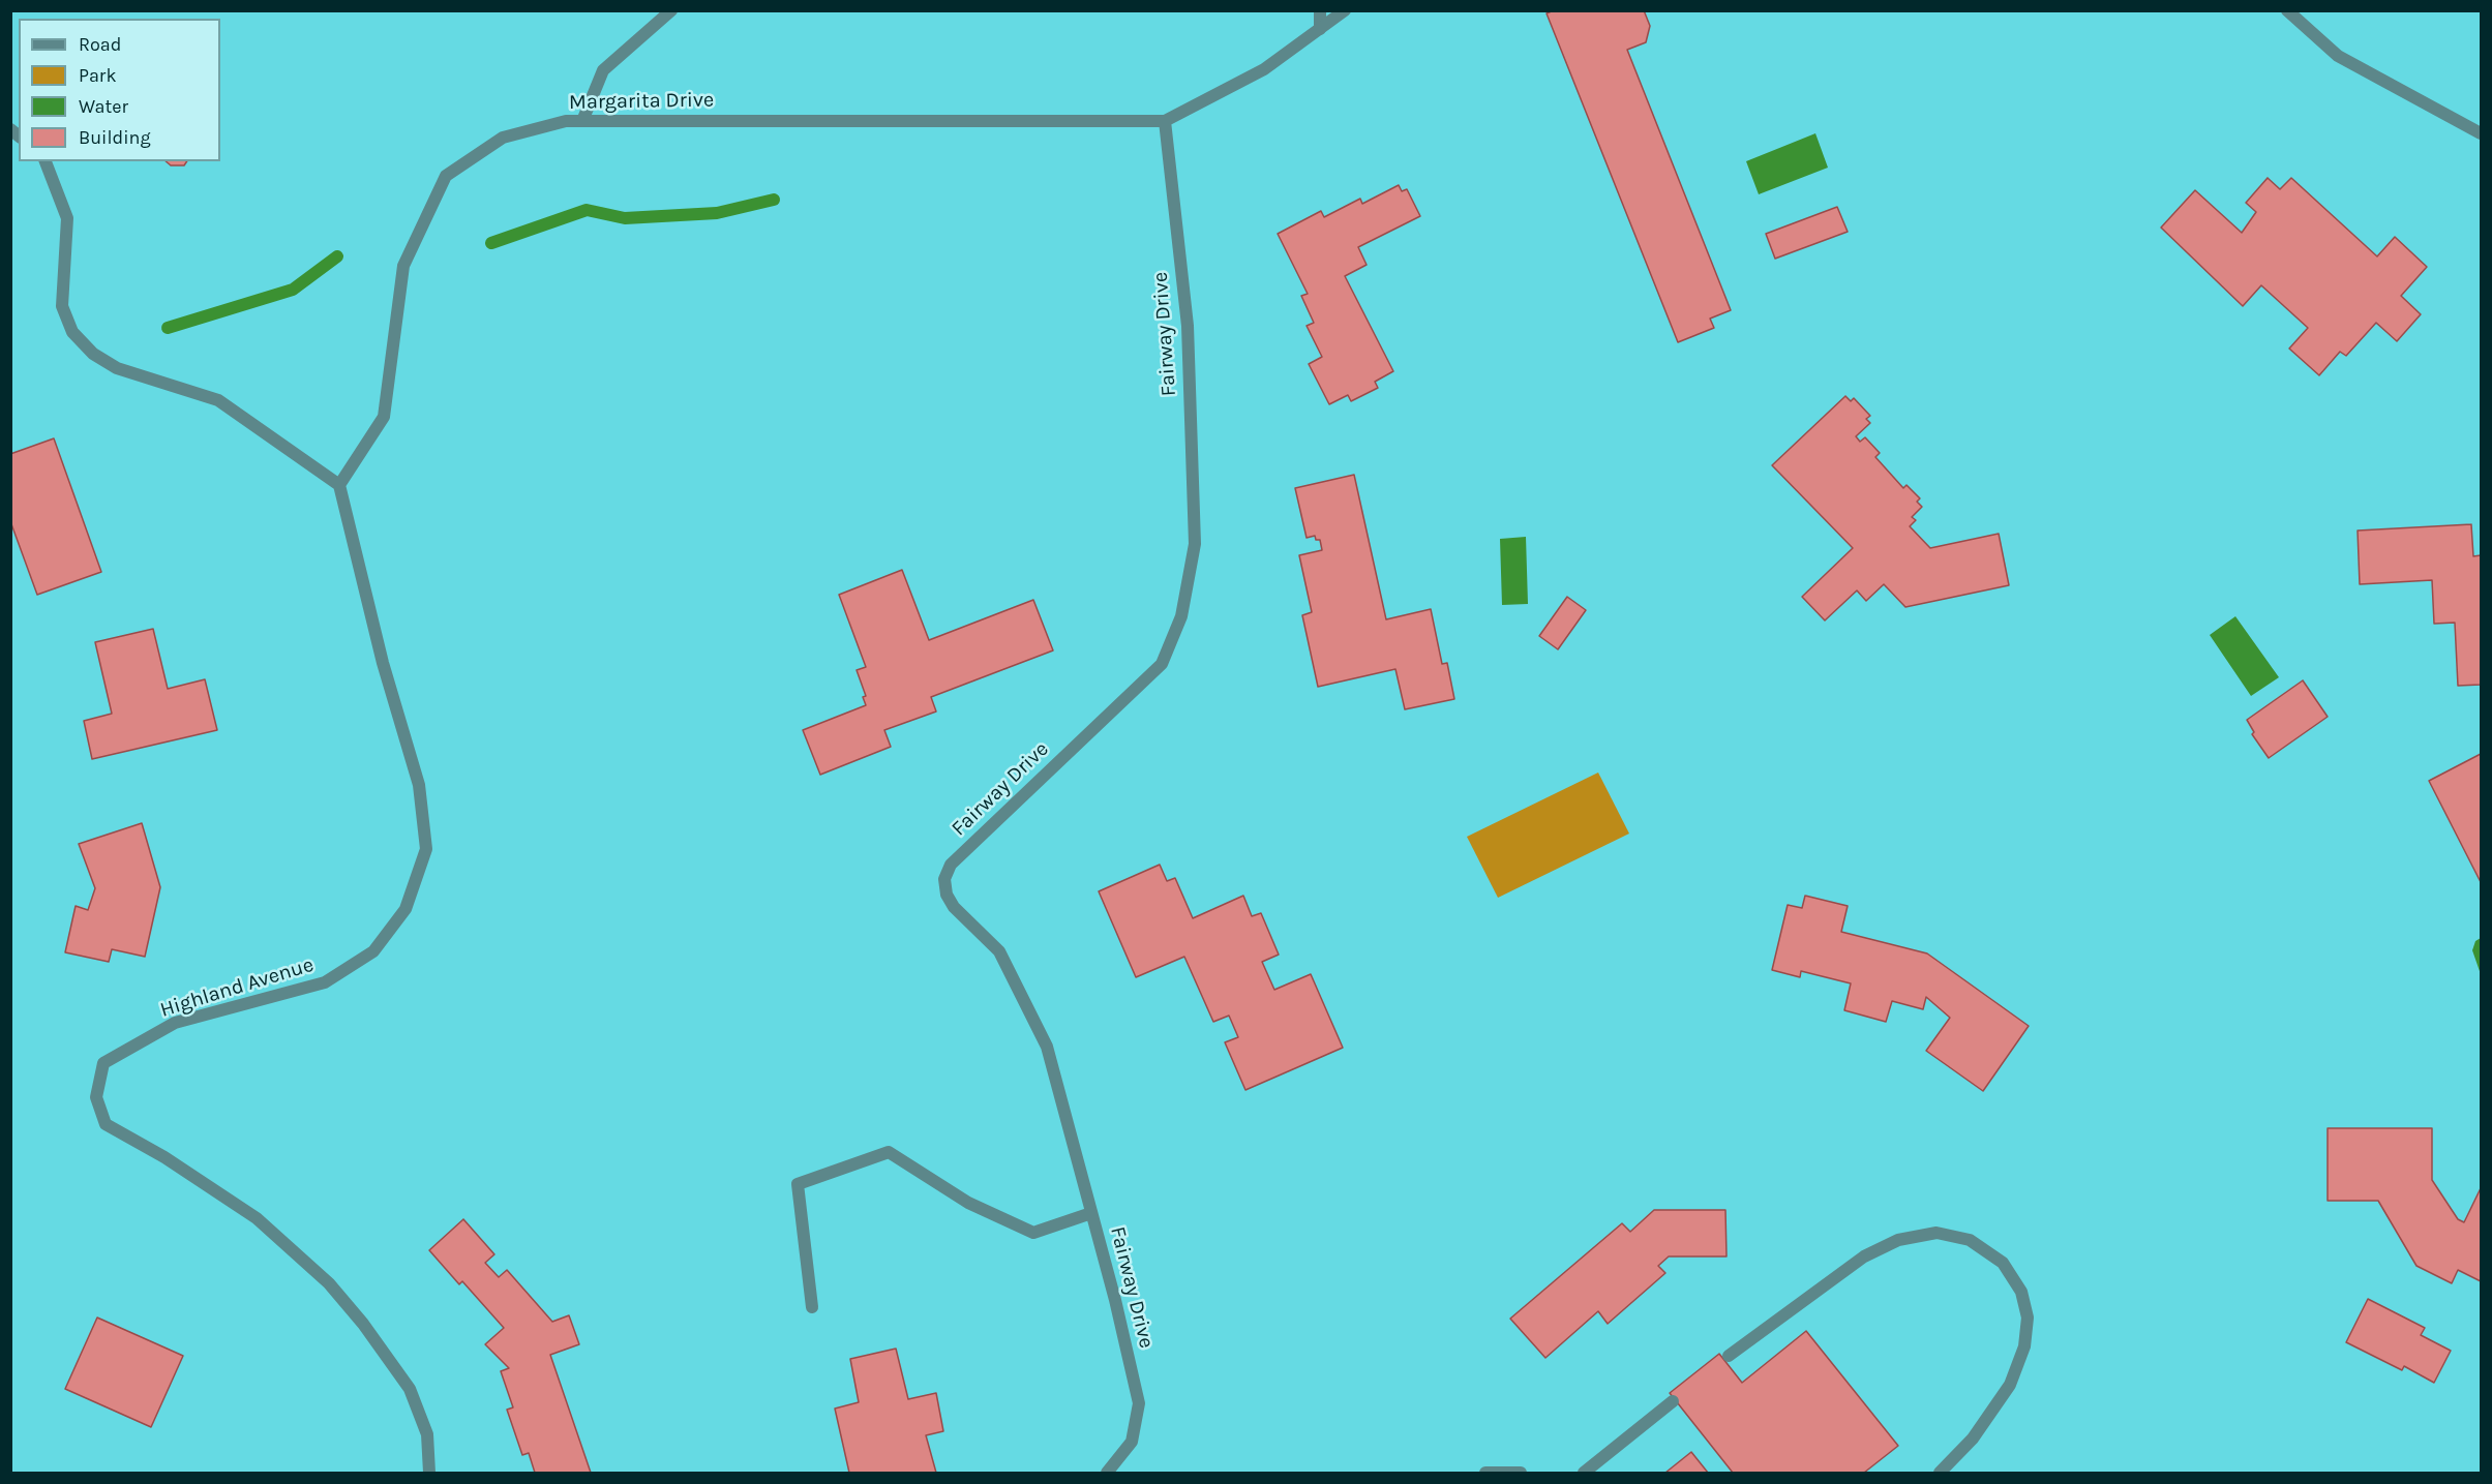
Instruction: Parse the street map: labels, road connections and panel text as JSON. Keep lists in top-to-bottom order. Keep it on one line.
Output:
{"streets":{"street":["Margarita Drive","Fairway Drive","Highland Avenue"]},"crossings":[["Margarita Drive","Fairway Drive"],["Margarita Drive","Highland Avenue"]],"legend":["Road","Park","Water","Building"]}
